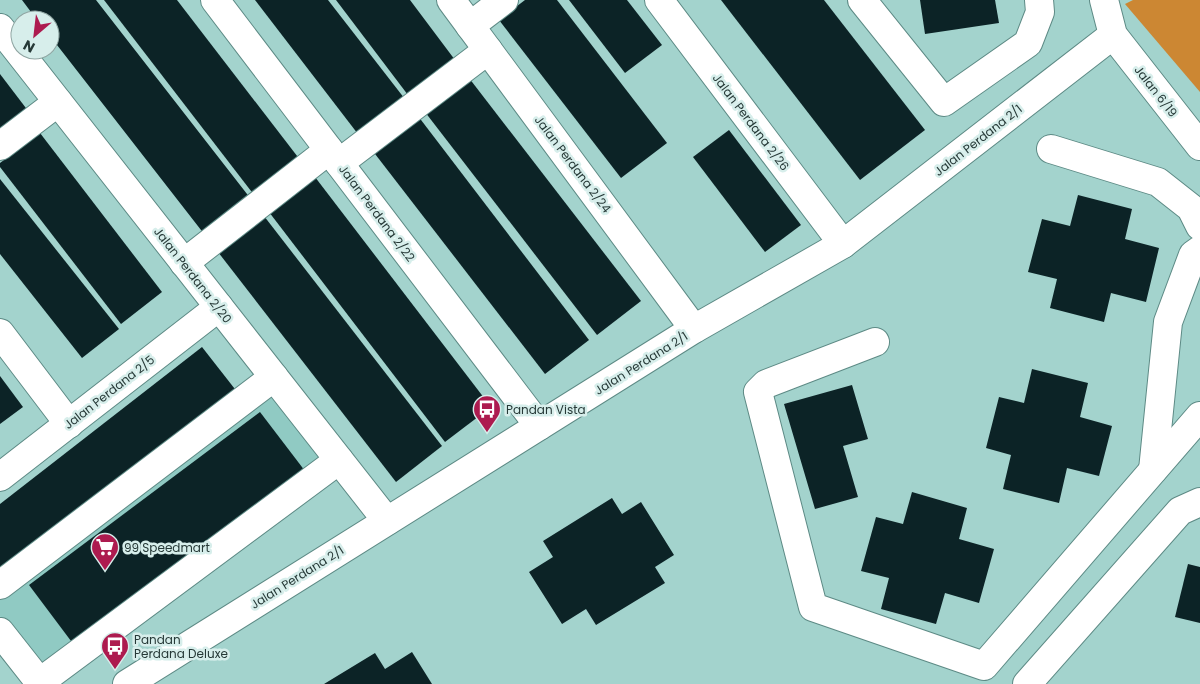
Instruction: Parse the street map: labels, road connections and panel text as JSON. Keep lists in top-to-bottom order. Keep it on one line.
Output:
{"streets":{"street":["Jalan 6/19","Jalan Perdana 2/26","Jalan Perdana 2/1","Jalan Perdana 2/24","Jalan Perdana 2/22","Jalan Perdana 2/20","Jalan Perdana 2/5"]},"crossings":[["Jalan 6/19","Jalan Perdana 2/1"],["Jalan Perdana 2/26","Jalan Perdana 2/1"],["Jalan Perdana 2/1","Jalan Perdana 2/24"],["Jalan Perdana 2/1","Jalan Perdana 2/22"],["Jalan Perdana 2/1","Jalan Perdana 2/20"],["Jalan Perdana 2/20","Jalan Perdana 2/5"]],"places":{"bus stop":["Pandan Vista","Pandan Perdana Deluxe"],"supermarket":["99 Speedmart"]},"north":"bottom left"}
